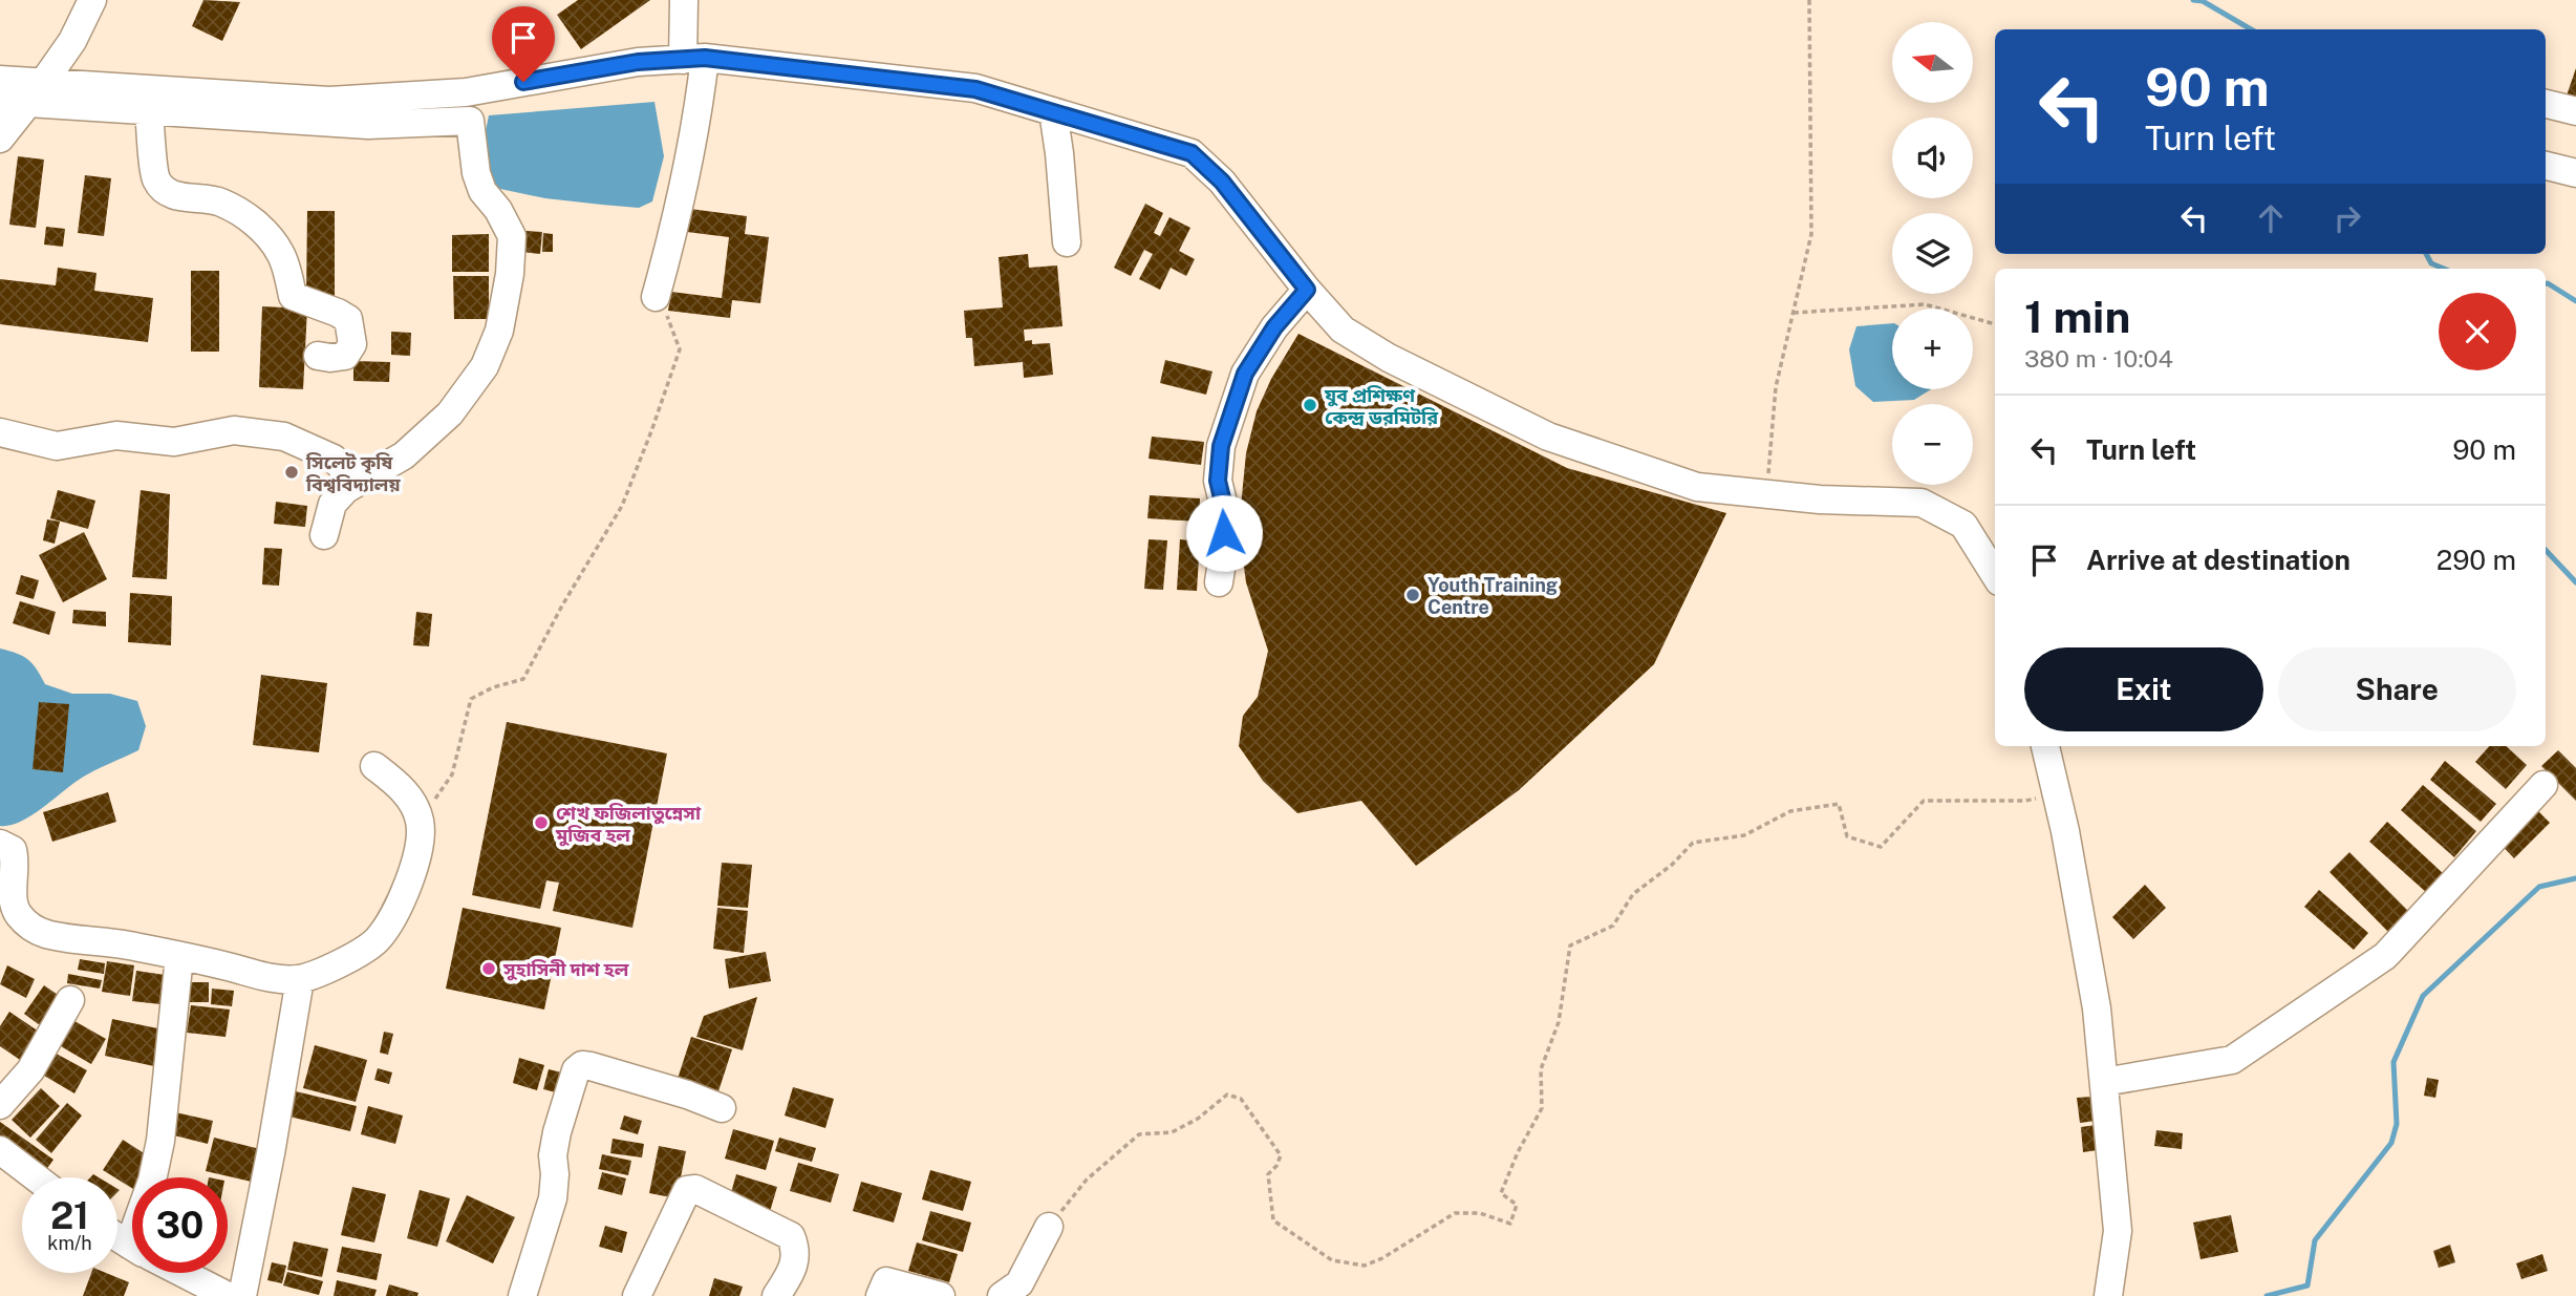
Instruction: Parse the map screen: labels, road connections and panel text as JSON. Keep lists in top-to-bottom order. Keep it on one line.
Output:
{"places":["যুব প্রশিক্ষণ কেন্দ্র ডরমিটরি","সিলেট কৃষি বিশ্ববিদ্যালয়","Youth Training Centre","শেখ ফজিলাতুন্নেসা মুজিব হল","সুহাসিনী দাশ হল"],"north":"left","page":{"map_buttons":["+","−"],"turn":["90 m","Turn left"],"heading":["1 min","380 m · 10:04"],"list":[{"name":"Turn left","value":"90 m"},{"name":"Arrive at destination","value":"290 m"}],"buttons":["Exit","Share"],"speed":"21 km/h","limit":"30"}}
